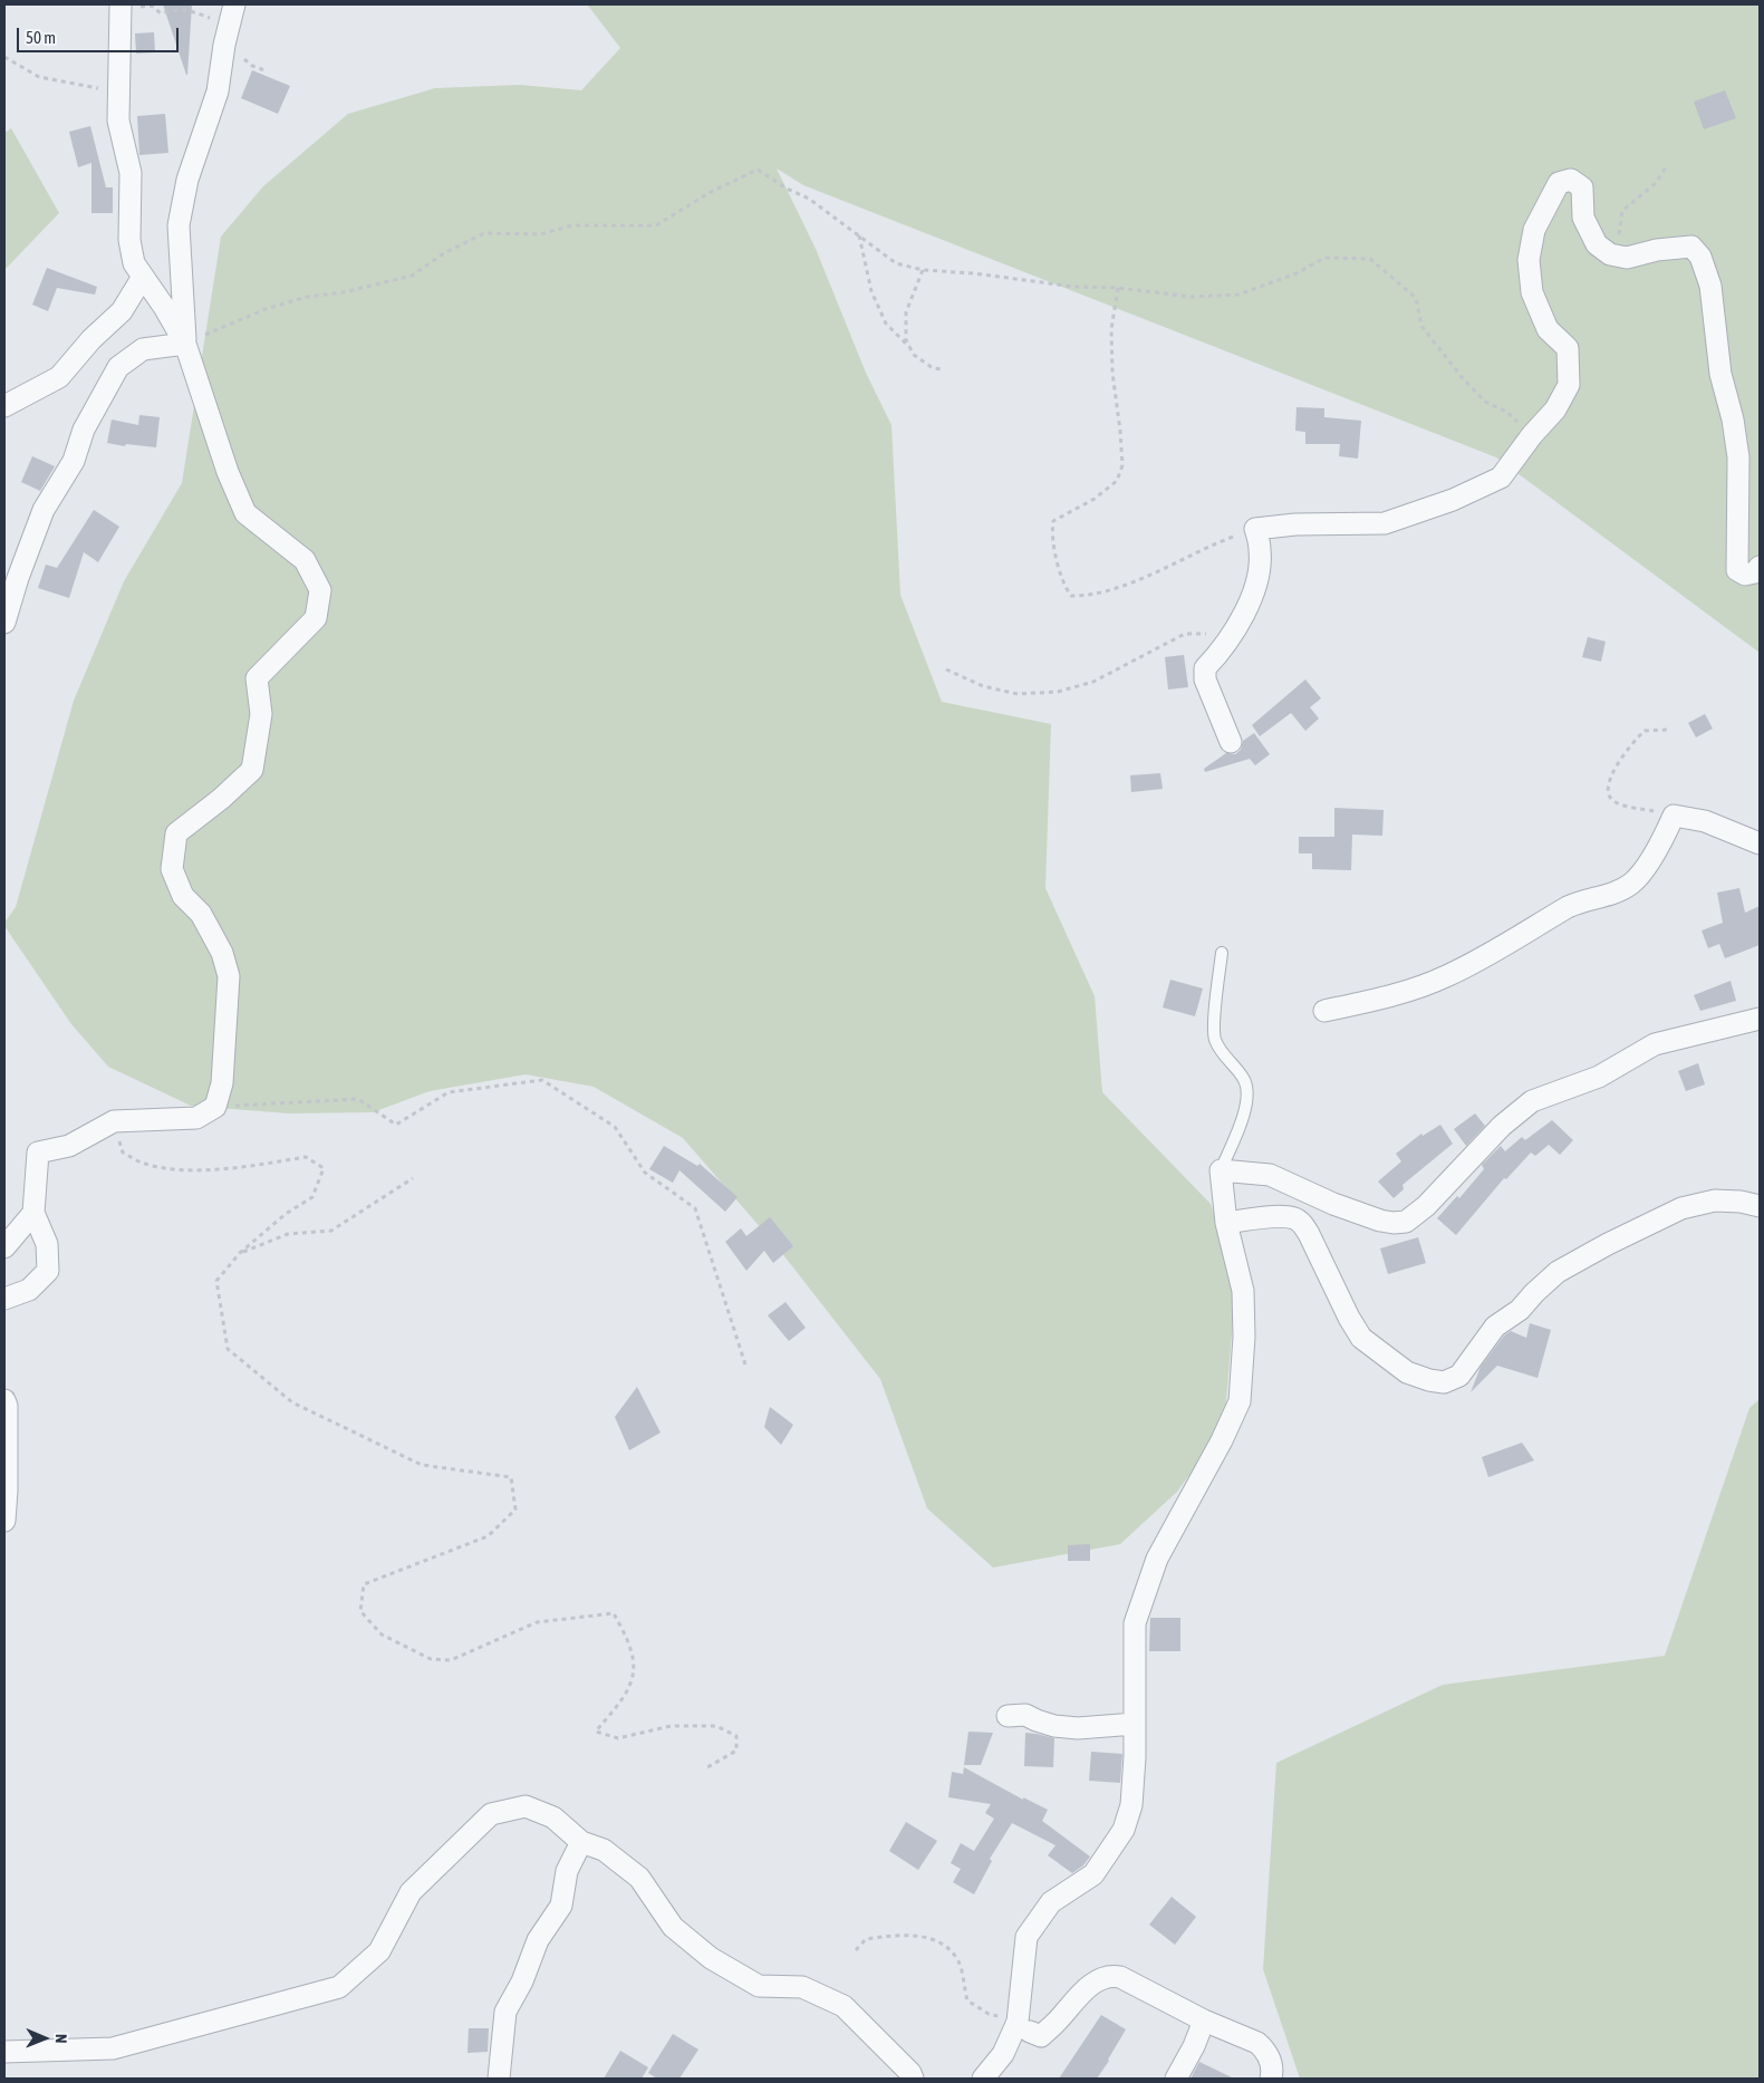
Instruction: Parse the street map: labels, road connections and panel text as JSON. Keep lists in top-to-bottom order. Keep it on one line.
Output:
{"scale_bar":"50 m","north":"right"}
